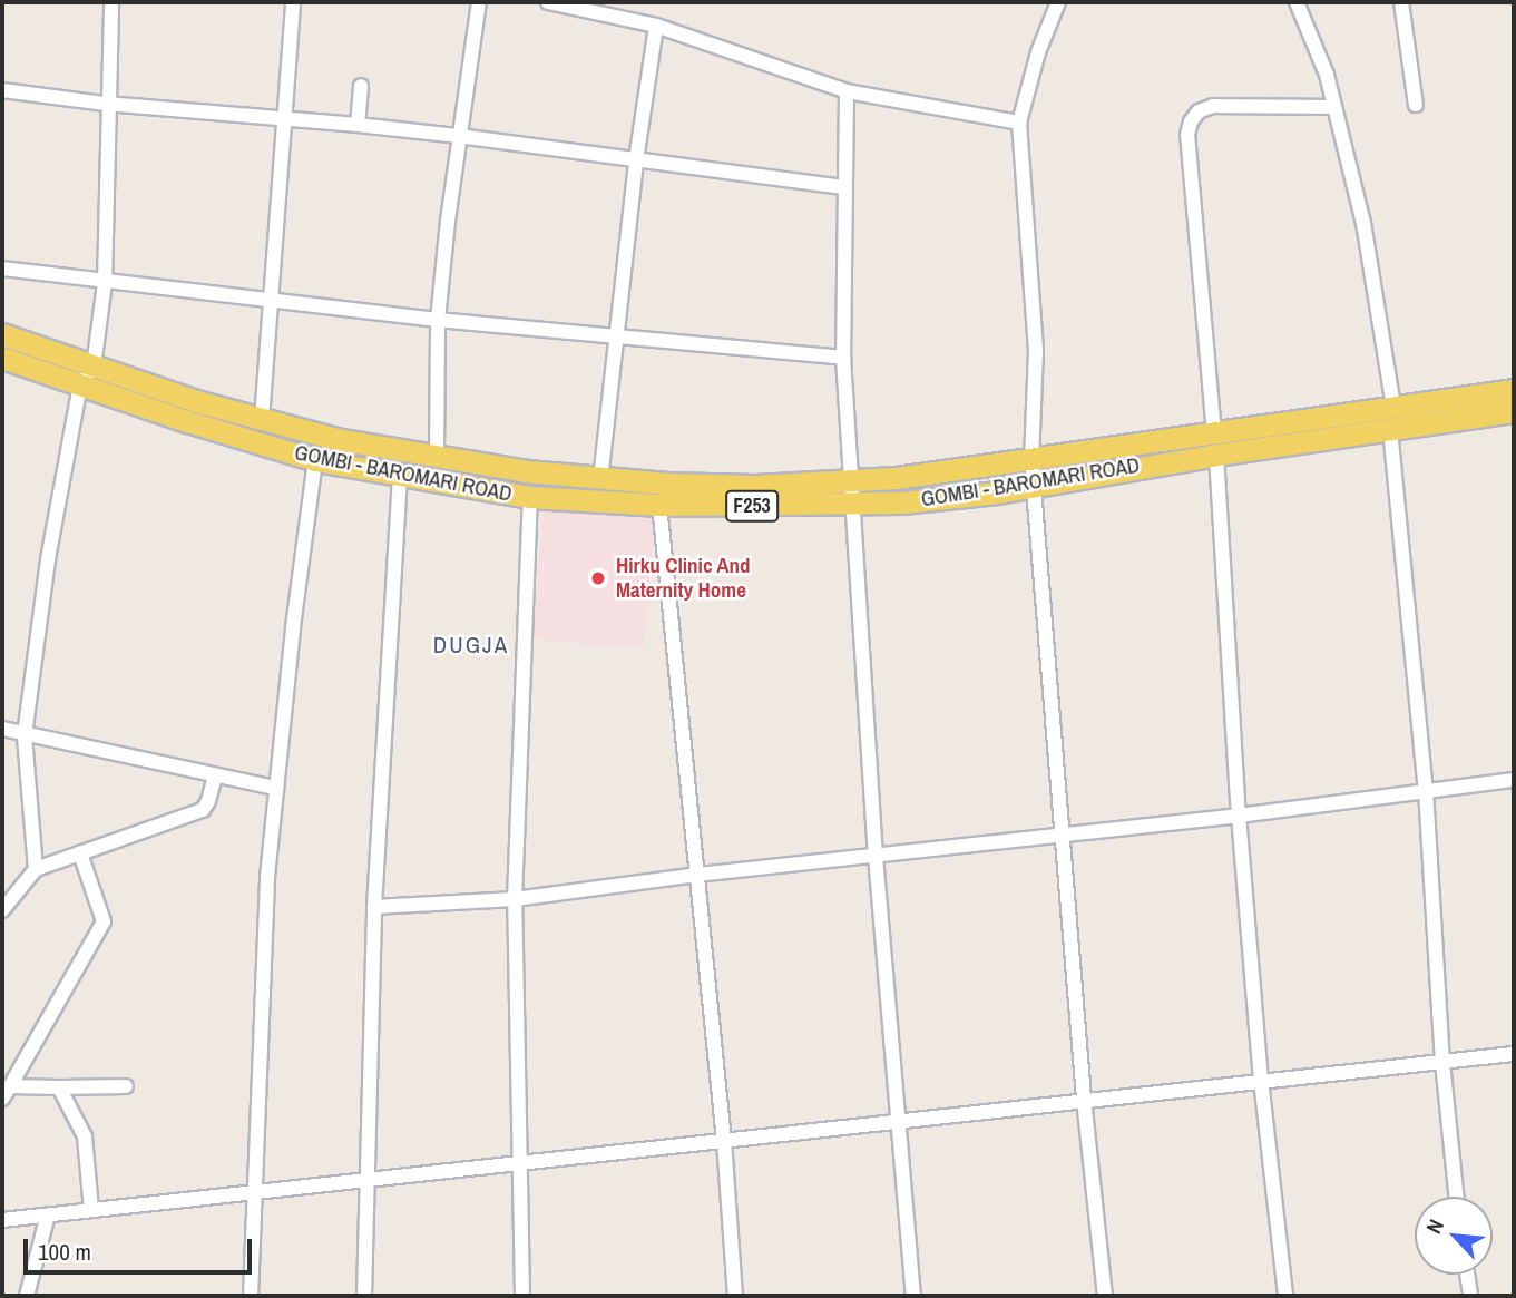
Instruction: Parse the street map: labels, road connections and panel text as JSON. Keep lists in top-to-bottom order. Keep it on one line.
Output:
{"streets":{"main road":["GOMBI - BAROMARI ROAD","F253"]},"districts":["DUGJA"],"places":["Hirku Clinic And Maternity Home"],"scale_bar":"100 m","north":"top left"}
